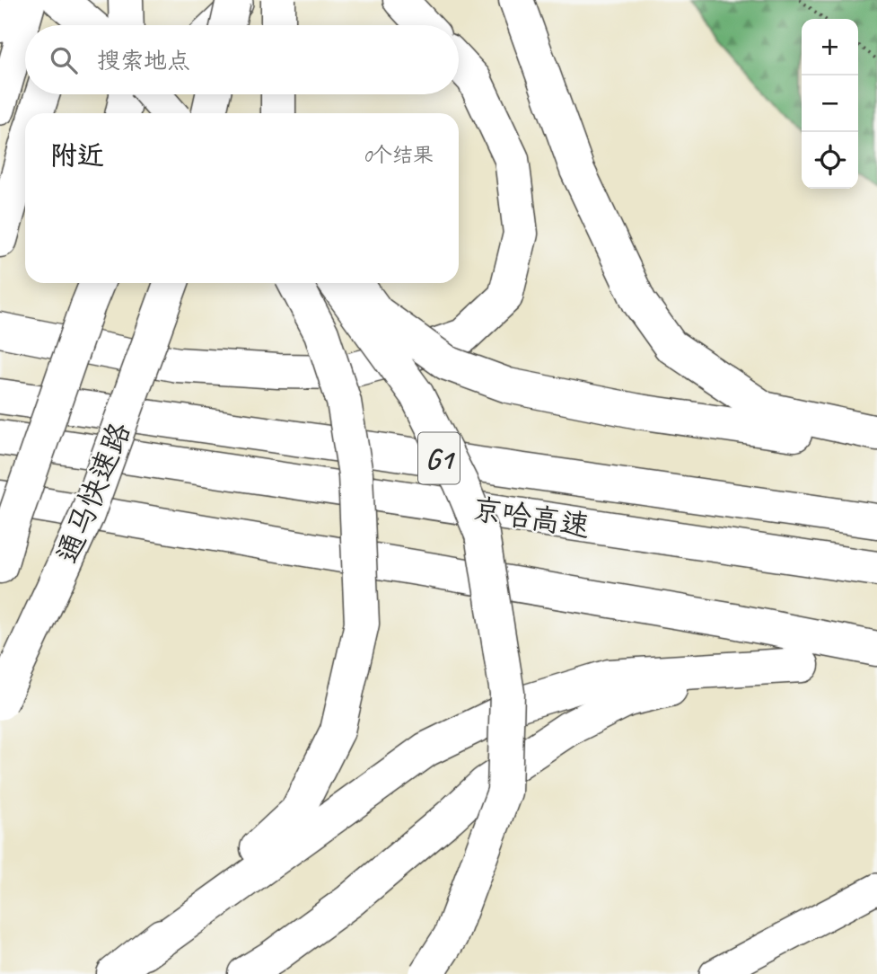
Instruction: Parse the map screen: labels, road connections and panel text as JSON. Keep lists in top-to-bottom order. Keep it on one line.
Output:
{"streets":{"highway":["G1","通马快速路","京哈高速"]},"page":{"map_buttons":["+","−"],"search":"搜索地点","heading":["附近","0个结果"]}}
